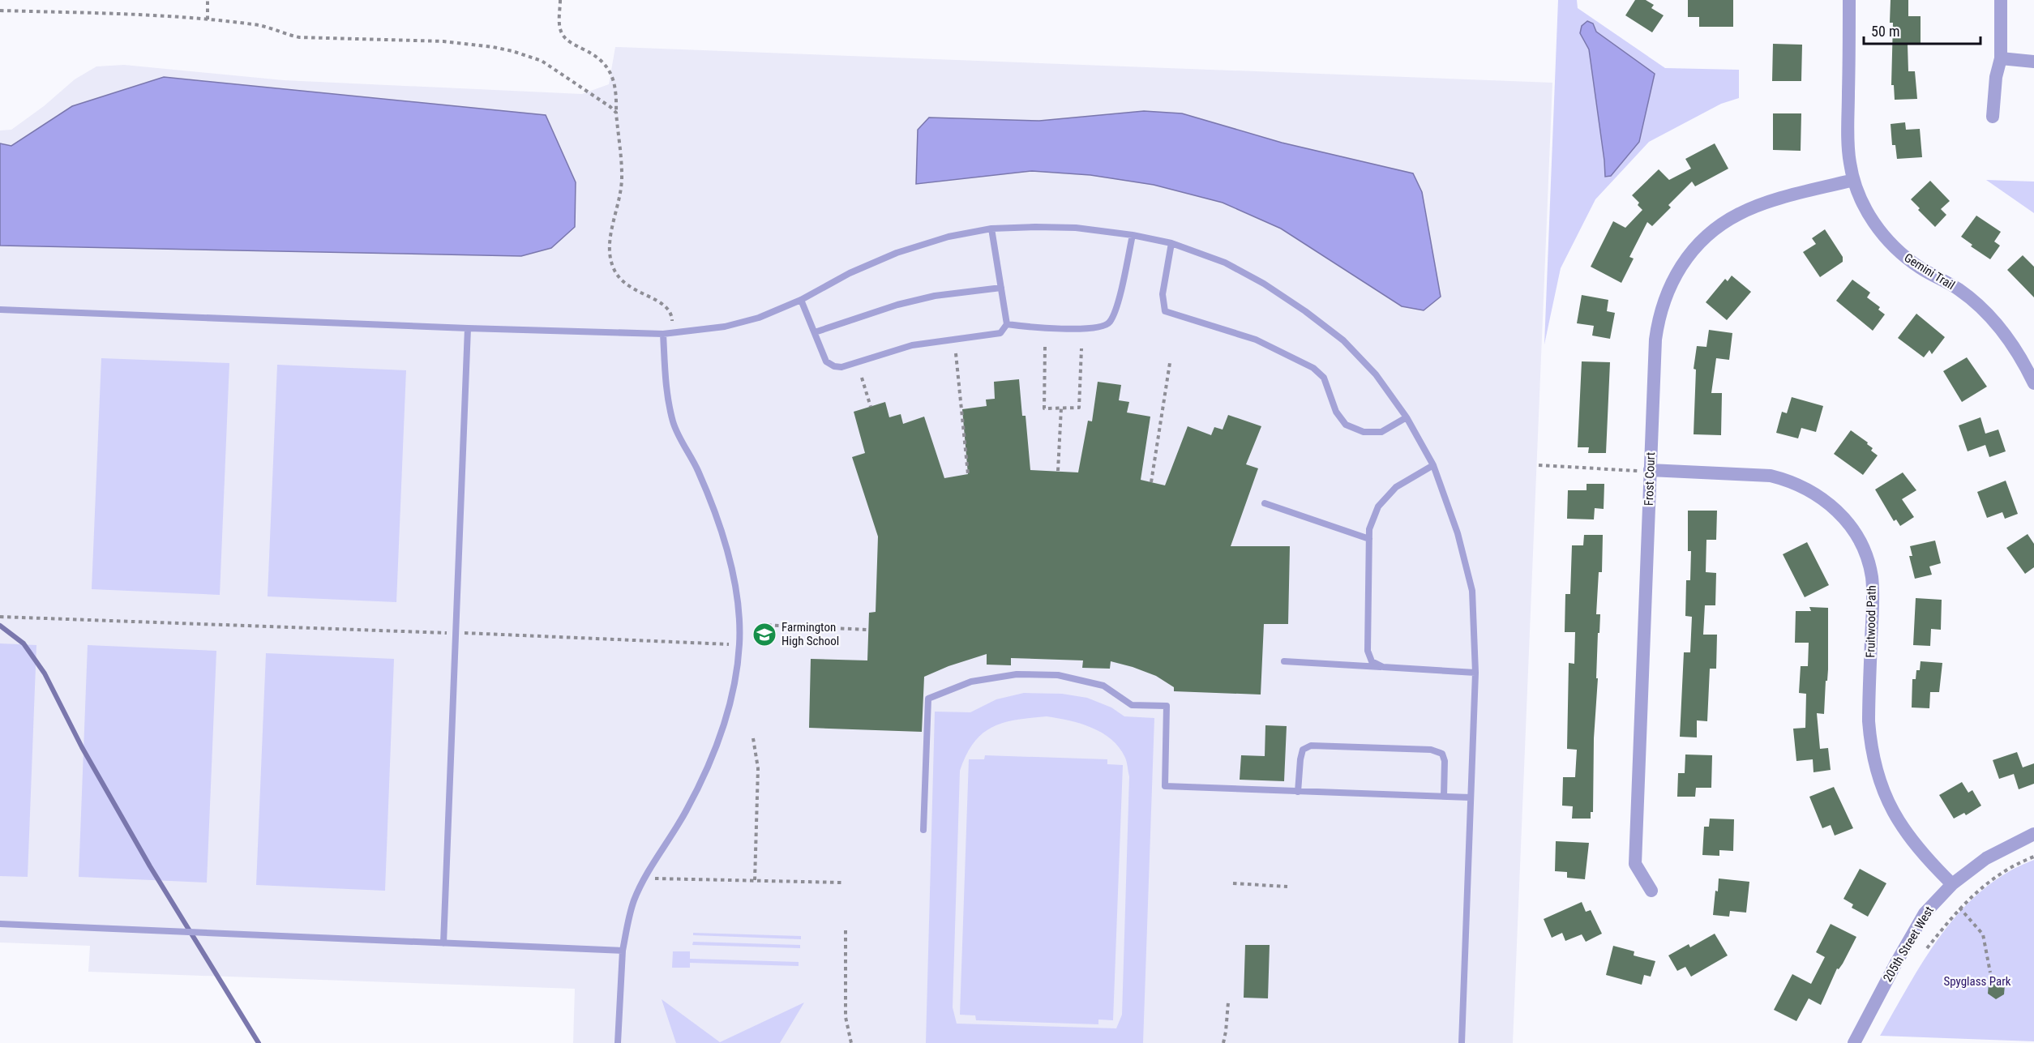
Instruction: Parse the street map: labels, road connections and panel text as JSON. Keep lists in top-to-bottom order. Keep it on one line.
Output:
{"streets":{"street":["Gemini Trail","Frost Court","Fruitwood Path","205th Street West"]},"crossings":[["Gemini Trail","Frost Court"],["Frost Court","Fruitwood Path"],["Fruitwood Path","205th Street West"]],"parks":["Spyglass Park"],"places":{"school or university":["Farmington High School"]},"scale_bar":"50 m"}
